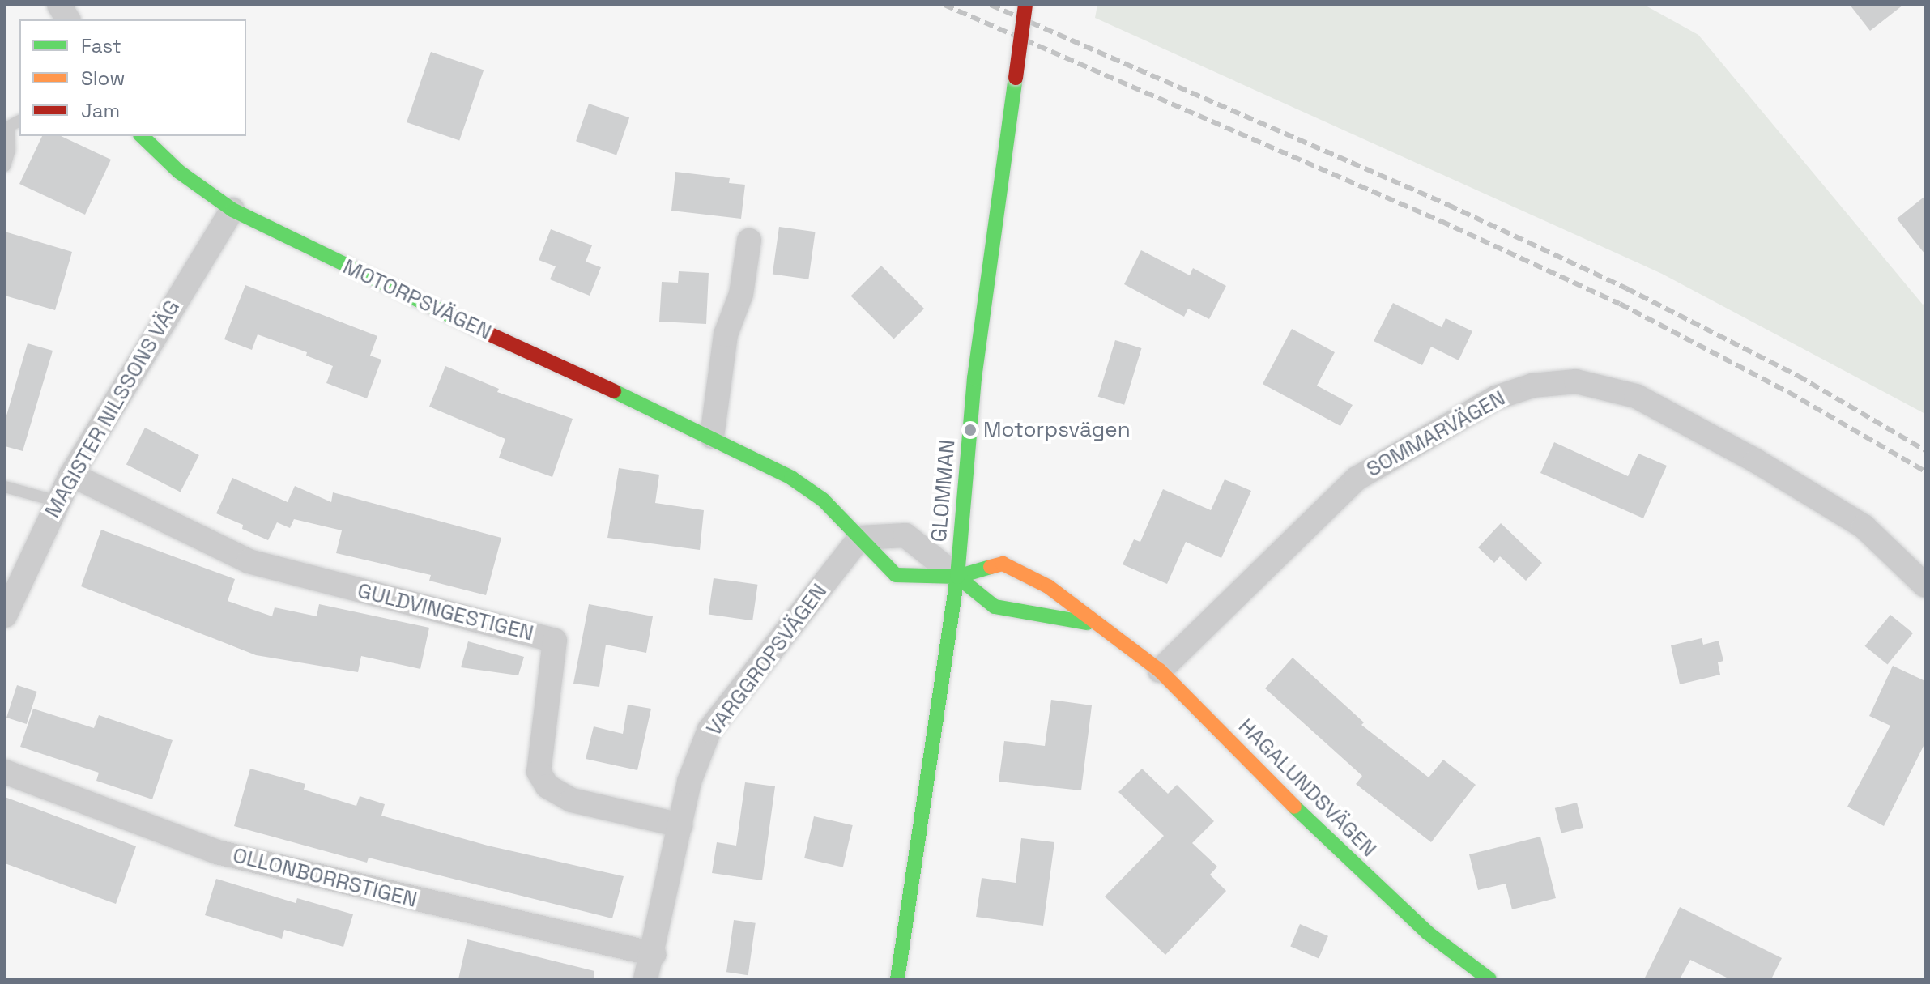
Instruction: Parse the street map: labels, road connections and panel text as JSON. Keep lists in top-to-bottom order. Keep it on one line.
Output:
{"streets":{"street":["MOTORPSVÄGEN","MAGISTER NILSSONS VÄG","SOMMARVÄGEN","GLOMMAN","GULDVINGESTIGEN","VARGGROPSVÄGEN","HAGALUNDSVÄGEN","OLLONBORRSTIGEN"]},"crossings":[["MOTORPSVÄGEN","MAGISTER NILSSONS VÄG"],["MOTORPSVÄGEN","GLOMMAN"],["MOTORPSVÄGEN","VARGGROPSVÄGEN"],["MOTORPSVÄGEN","HAGALUNDSVÄGEN"],["MAGISTER NILSSONS VÄG","GULDVINGESTIGEN"],["SOMMARVÄGEN","HAGALUNDSVÄGEN"],["GLOMMAN","HAGALUNDSVÄGEN"],["GULDVINGESTIGEN","VARGGROPSVÄGEN"],["VARGGROPSVÄGEN","OLLONBORRSTIGEN"]],"places":["Motorpsvägen"],"legend":["Fast","Slow","Jam"]}
